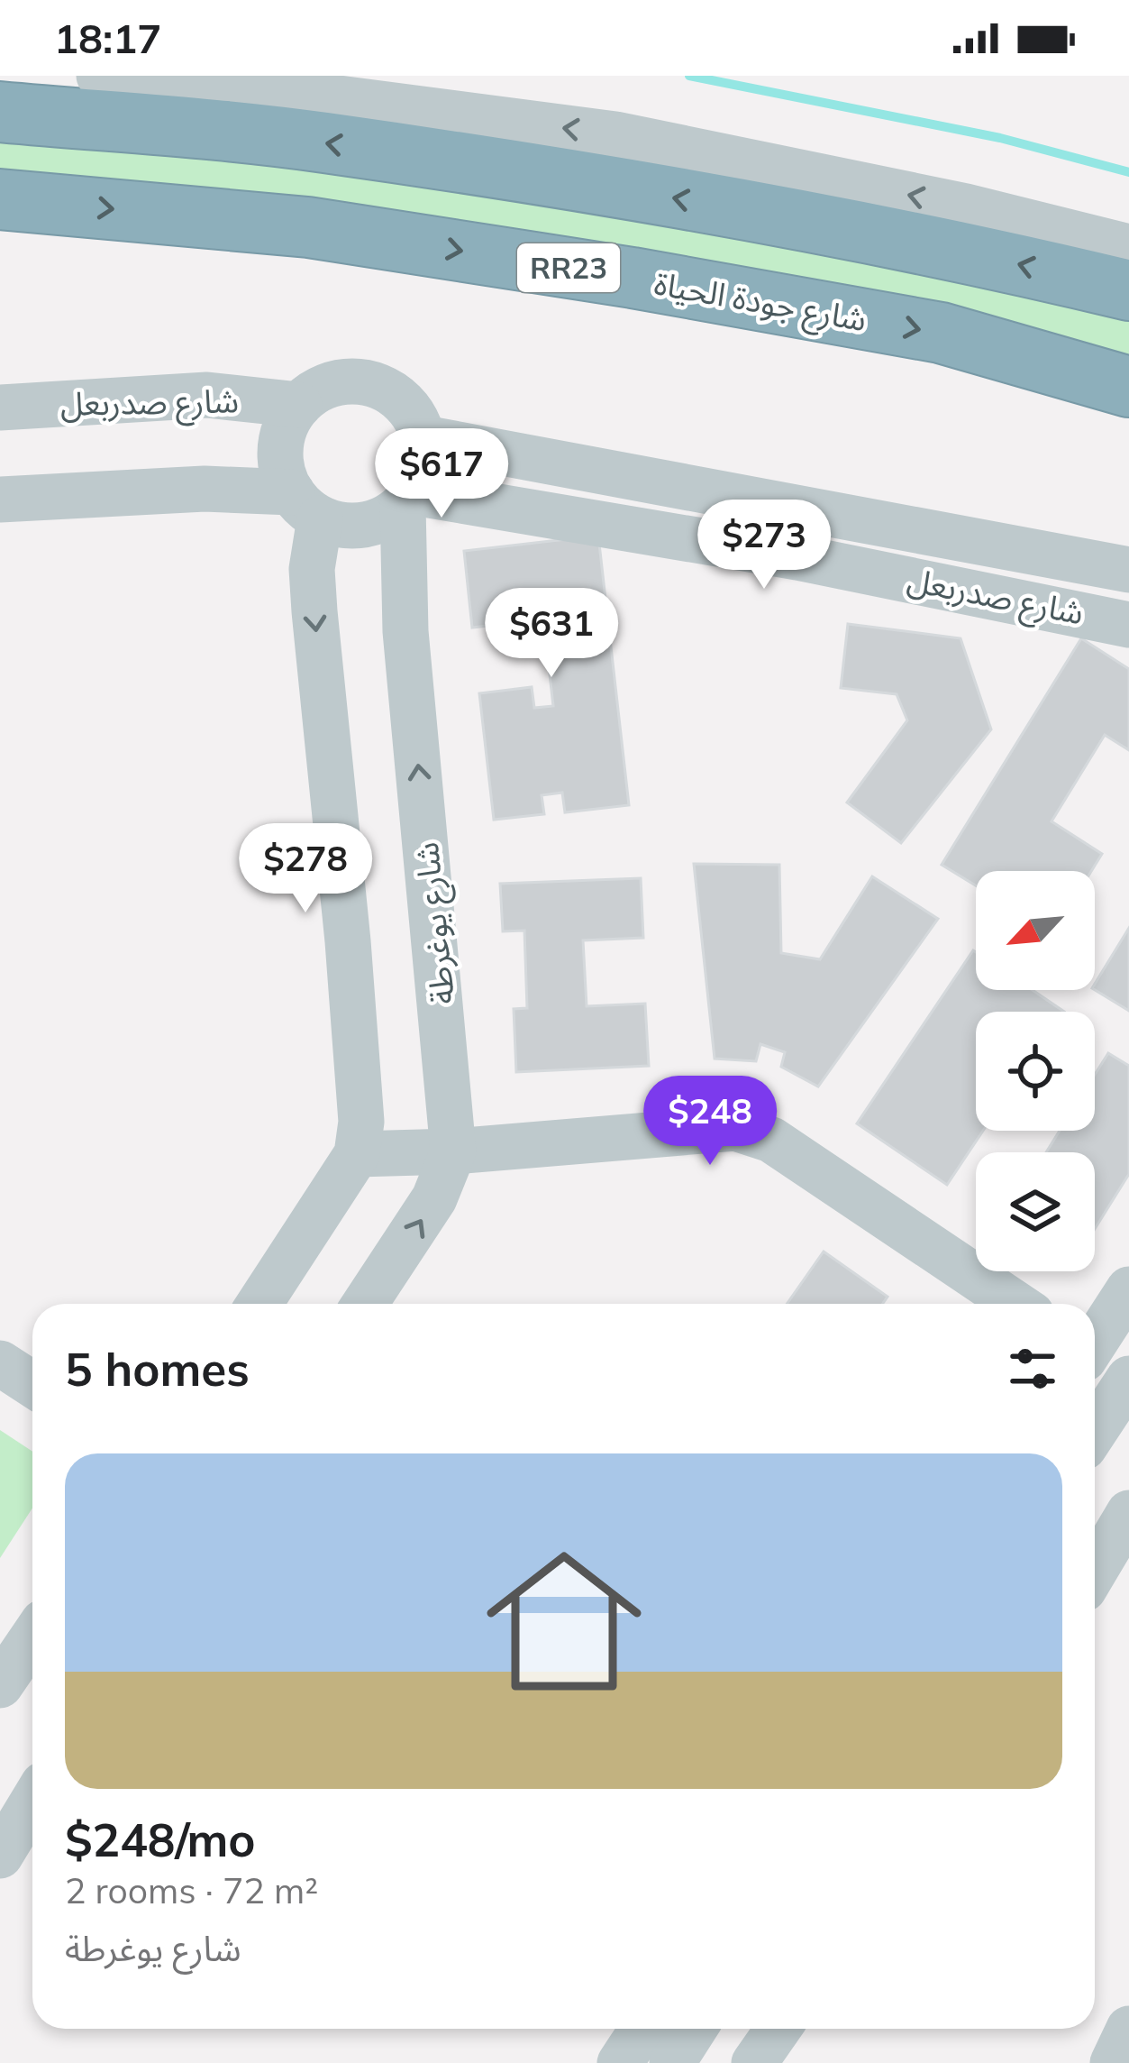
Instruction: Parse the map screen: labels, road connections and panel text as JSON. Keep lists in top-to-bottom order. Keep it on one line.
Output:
{"streets":{"highway":["RR23","شارع جودة الحياة"],"street":["شارع صدربعل","شارع يوغرطة"]},"crossings":[["شارع صدربعل","شارع يوغرطة"]],"north":"bottom left","page":{"status":"18:17","price":["$617","$273","$631","$278","$248"],"heading":"5 homes","list":[{"name":"$248/mo","note":"2 rooms · 72 m² · شارع يوغرطة"}]}}
